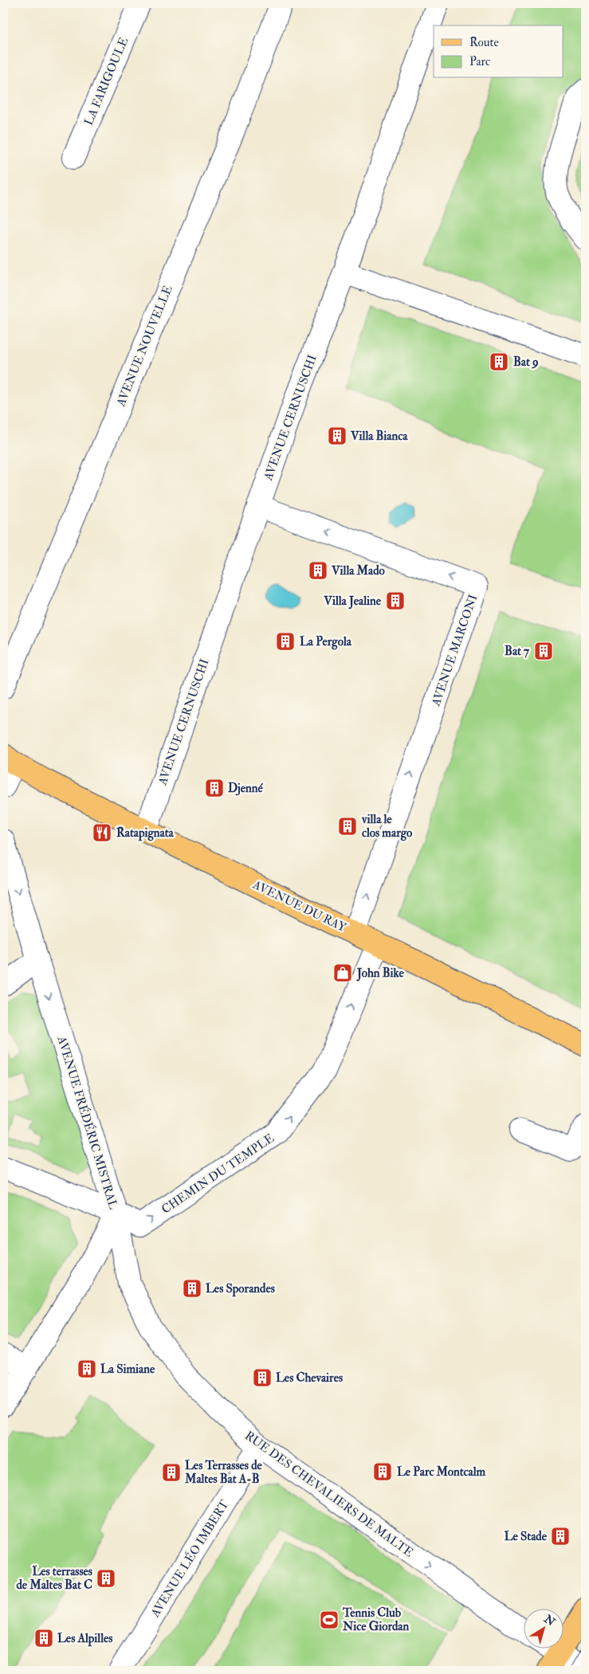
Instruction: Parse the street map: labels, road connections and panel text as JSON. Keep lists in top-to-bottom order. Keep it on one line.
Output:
{"streets":{"main road":["AVENUE DU RAY"],"street":["LA FARIGOULE","AVENUE NOUVELLE","AVENUE CERNUSCHI","AVENUE MARCONI","AVENUE FRÉDÉRIC MISTRAL","CHEMIN DU TEMPLE","RUE DES CHEVALIERS DE MALTE","AVENUE LÉO IMBERT"]},"crossings":[["AVENUE CERNUSCHI","AVENUE MARCONI"],["AVENUE CERNUSCHI","AVENUE DU RAY"],["AVENUE MARCONI","AVENUE DU RAY"],["AVENUE DU RAY","CHEMIN DU TEMPLE"],["AVENUE FRÉDÉRIC MISTRAL","CHEMIN DU TEMPLE"],["AVENUE FRÉDÉRIC MISTRAL","RUE DES CHEVALIERS DE MALTE"],["CHEMIN DU TEMPLE","RUE DES CHEVALIERS DE MALTE"],["RUE DES CHEVALIERS DE MALTE","AVENUE LÉO IMBERT"]],"one_way":["AVENUE FRÉDÉRIC MISTRAL","CHEMIN DU TEMPLE","RUE DES CHEVALIERS DE MALTE"],"places":{"building":["Bat 9","Villa Bianca","Villa Mado","Villa Jealine","La Pergola","Bat 7","Djenné","villa le clos margo","Les Sporandes","La Simiane","Les Chevaires","Le Parc Montcalm","Les Terrasses de Maltes Bat A-B","Le Stade","Les terrasses de Maltes Bat C","Les Alpilles"],"restaurant":["Ratapignata"],"shop":["John Bike"],"sports":["Tennis Club Nice Giordan"]},"legend":["Route","Parc"],"north":"top right"}
